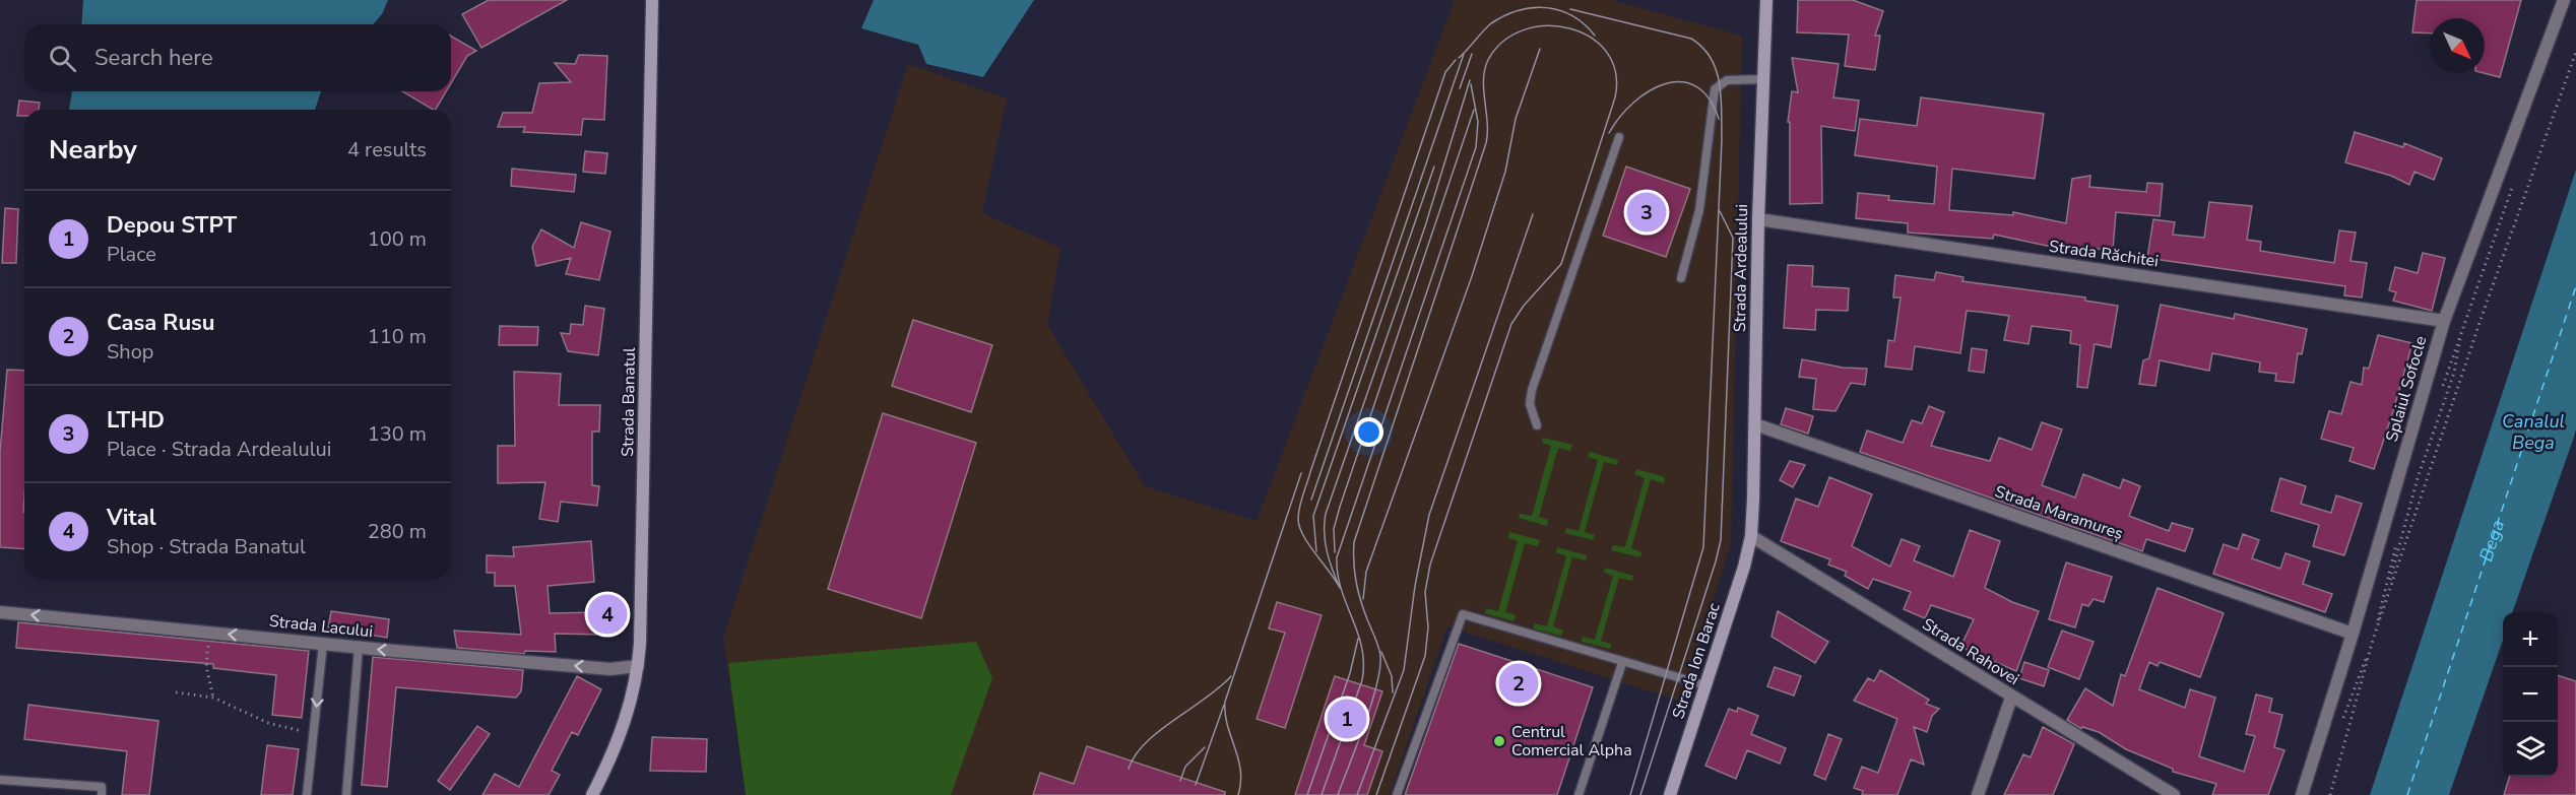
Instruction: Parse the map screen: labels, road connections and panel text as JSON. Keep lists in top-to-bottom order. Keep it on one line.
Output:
{"streets":{"street":["Strada Răchitei","Strada Ardealului","Splaiul Sofocle","Strada Banatul","Strada Maramureș","Strada Lacului","Strada Rahovei","Strada Ion Barac"]},"crossings":[["Strada Răchitei","Strada Ardealului"],["Strada Răchitei","Splaiul Sofocle"],["Strada Ardealului","Strada Maramureș"],["Strada Ardealului","Strada Rahovei"],["Strada Ardealului","Strada Ion Barac"],["Splaiul Sofocle","Strada Maramureș"],["Strada Banatul","Strada Lacului"],["Strada Rahovei","Strada Ion Barac"]],"one_way":["Strada Lacului"],"water":["Canalul Bega","Bega"],"places":["Centrul Comercial Alpha"],"north":"bottom right","page":{"search":"Search here","heading":["Nearby","4 results"],"list":[{"mark":"1","name":"Depou STPT","note":"Place","value":"100 m"},{"mark":"2","name":"Casa Rusu","note":"Shop","value":"110 m"},{"mark":"3","name":"LTHD","note":"Place · Strada Ardealului","value":"130 m"},{"mark":"4","name":"Vital","note":"Shop · Strada Banatul","value":"280 m"}],"pins":["3","4","2","1"],"map_buttons":["+","−"]}}
